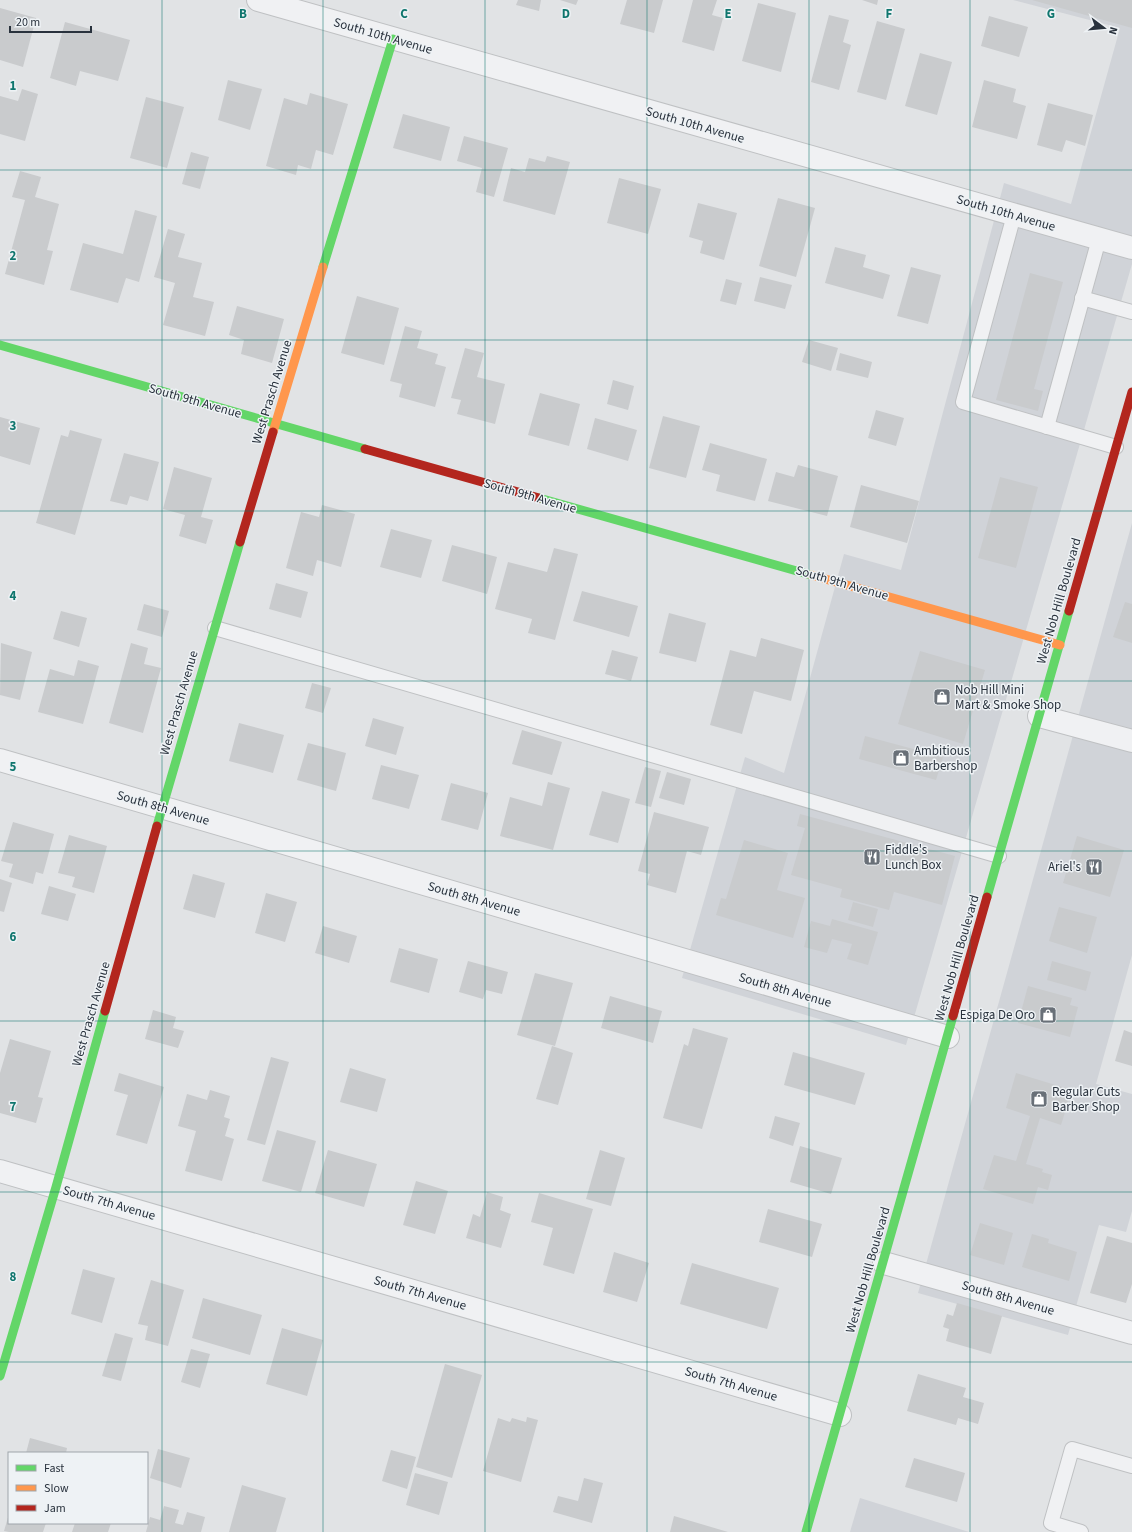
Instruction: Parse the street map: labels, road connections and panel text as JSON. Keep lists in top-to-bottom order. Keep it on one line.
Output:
{"streets":{"street":["South 10th Avenue","West Prasch Avenue","South 9th Avenue","West Nob Hill Boulevard","South 8th Avenue","South 7th Avenue"]},"crossings":[["South 10th Avenue","West Prasch Avenue"],["West Prasch Avenue","South 9th Avenue"],["West Prasch Avenue","South 8th Avenue"],["West Prasch Avenue","South 7th Avenue"],["South 9th Avenue","West Nob Hill Boulevard"],["West Nob Hill Boulevard","South 8th Avenue"],["West Nob Hill Boulevard","South 7th Avenue"]],"places":{"shop":["Nob Hill Mini Mart & Smoke Shop","Ambitious Barbershop","Espiga De Oro","Regular Cuts Barber Shop"],"restaurant":["Fiddle's Lunch Box","Ariel's"]},"legend":["Fast","Slow","Jam"],"scale_bar":"20 m","north":"right","grid":{"columns":["B","C","D","E","F","G"],"rows":["1","2","3","4","5","6","7","8"]}}
